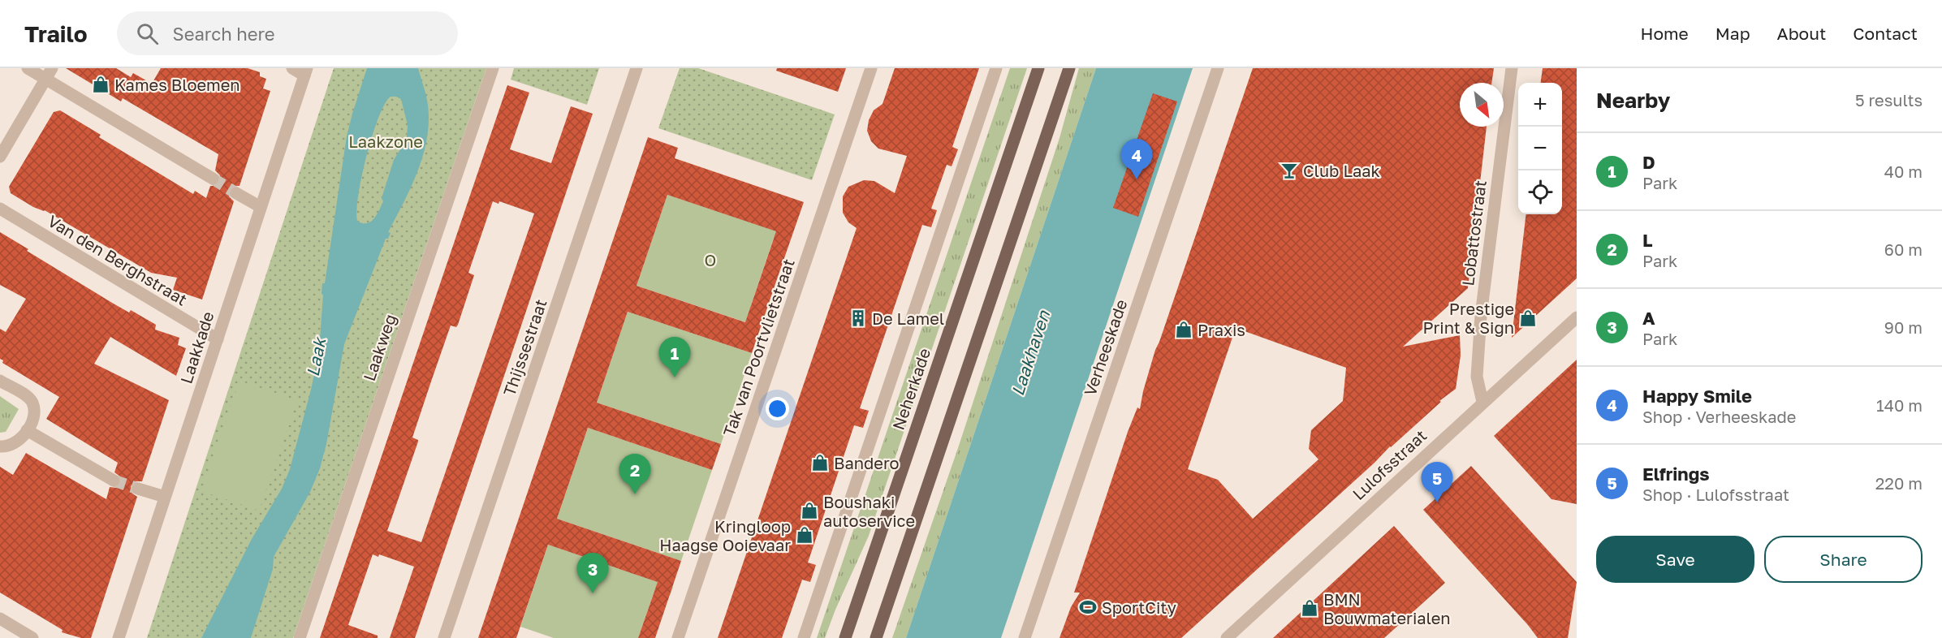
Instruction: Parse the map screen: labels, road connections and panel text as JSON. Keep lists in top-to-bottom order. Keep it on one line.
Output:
{"streets":{"main road":["Neherkade"],"street":["Lobattostraat","Van den Berghstraat","Laakkade","Laakweg","Thijssestraat","Tak van Poortvlietstraat","Verheeskade","Lulofsstraat"]},"crossings":[["Lobattostraat","Lulofsstraat"],["Van den Berghstraat","Laakkade"]],"water":["Laakhaven","Laak"],"parks":["Laakzone","O"],"places":{"shop":["Kames Bloemen","Prestige Print & Sign","Praxis","Bandero","Boushaki autoservice","Kringloop Haagse Ooievaar","BMN Bouwmaterialen"],"bar":["Club Laak"],"building":["De Lamel"],"sports":["SportCity"]},"north":"bottom right","page":{"header":"Trailo","search":"Search here","nav":["Home","Map","About","Contact"],"heading":["Nearby","5 results"],"map_buttons":["+","−"],"list":[{"mark":"1","name":"D","note":"Park","value":"40 m"},{"mark":"2","name":"L","note":"Park","value":"60 m"},{"mark":"3","name":"A","note":"Park","value":"90 m"},{"mark":"4","name":"Happy Smile","note":"Shop · Verheeskade","value":"140 m"},{"mark":"5","name":"Elfrings","note":"Shop · Lulofsstraat","value":"220 m"}],"pins":["4","1","2","5","3"],"buttons":["Save","Share"]}}
